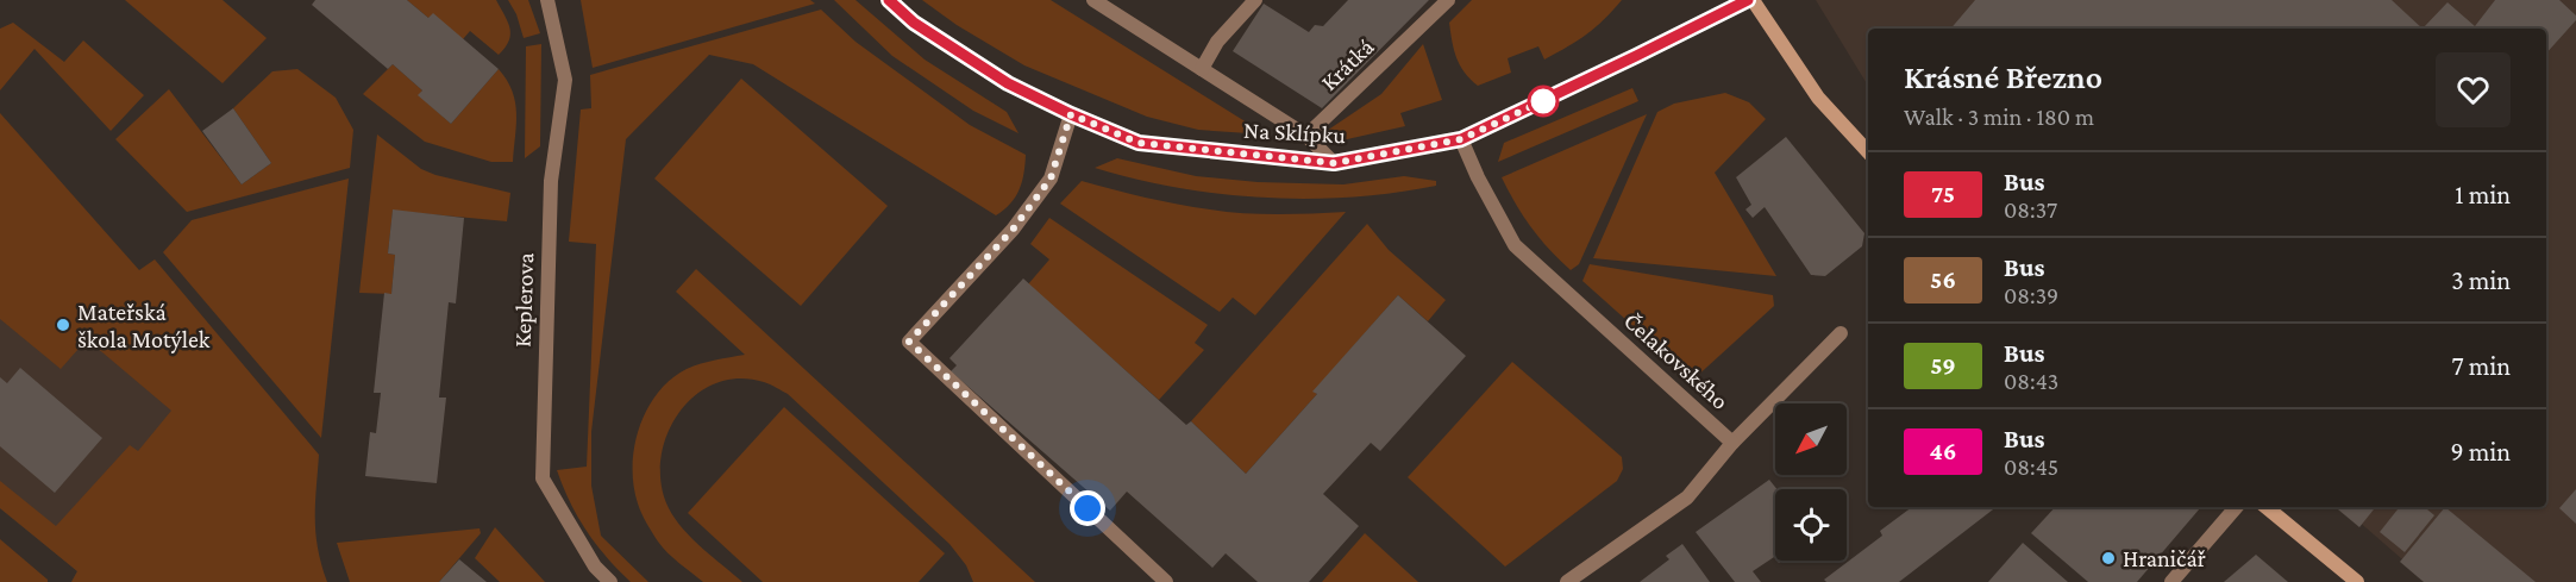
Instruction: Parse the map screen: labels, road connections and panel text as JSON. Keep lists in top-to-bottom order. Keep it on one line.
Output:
{"streets":{"street":["Krátká","Na Sklípku","Keplerova","Čelakovského"]},"crossings":[["Na Sklípku","Čelakovského"]],"places":["Mateřská škola Motýlek","Hraničář"],"lines":["bus line 75"],"north":"bottom left","page":{"heading":["Krásné Březno","Walk · 3 min · 180 m"],"list":[{"mark":"75","name":"Bus","note":"08:37","value":"1 min"},{"mark":"56","name":"Bus","note":"08:39","value":"3 min"},{"mark":"59","name":"Bus","note":"08:43","value":"7 min"},{"mark":"46","name":"Bus","note":"08:45","value":"9 min"}]}}
